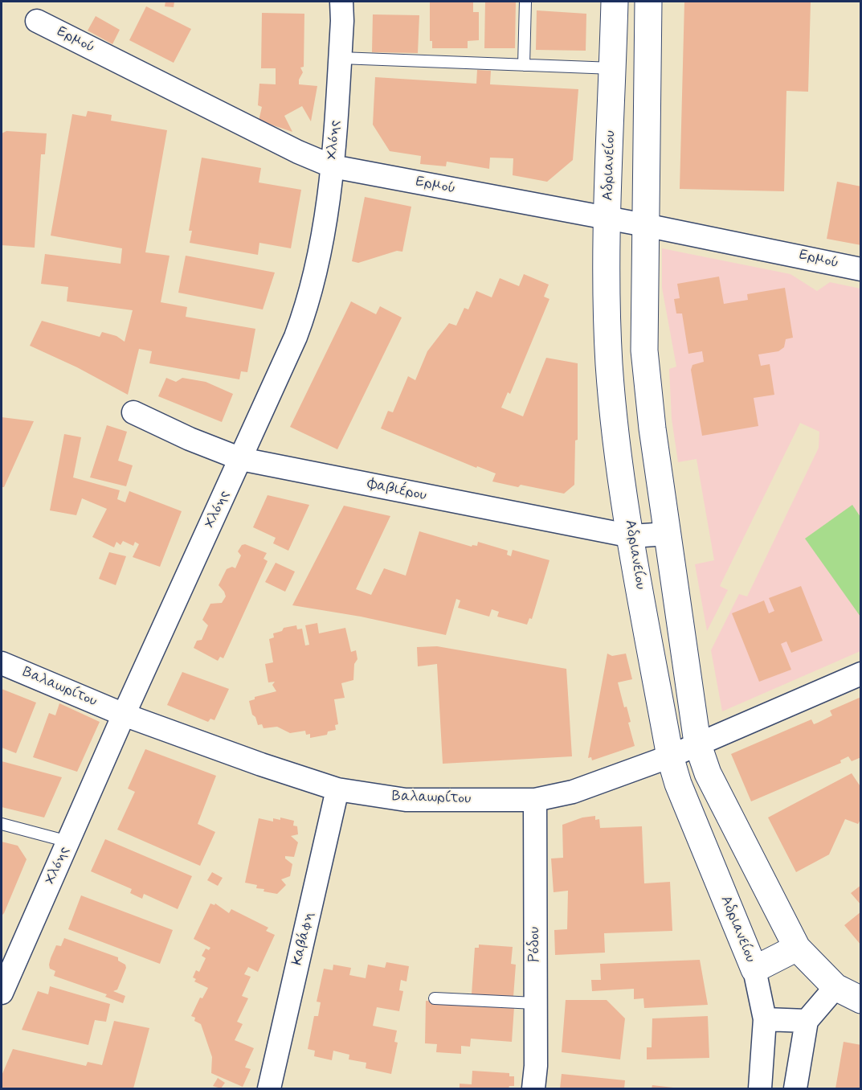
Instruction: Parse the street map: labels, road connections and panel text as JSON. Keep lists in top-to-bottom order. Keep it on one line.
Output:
{"streets":{"street":["Ερμού","Χλόης","Αδριανείου","Φαβιέρου","Βαλαωρίτου","Καβάφη","Ρόδου"]},"crossings":[["Ερμού","Χλόης"],["Ερμού","Αδριανείου"],["Χλόης","Φαβιέρου"],["Χλόης","Βαλαωρίτου"],["Αδριανείου","Φαβιέρου"],["Αδριανείου","Βαλαωρίτου"],["Βαλαωρίτου","Καβάφη"],["Βαλαωρίτου","Ρόδου"]]}
